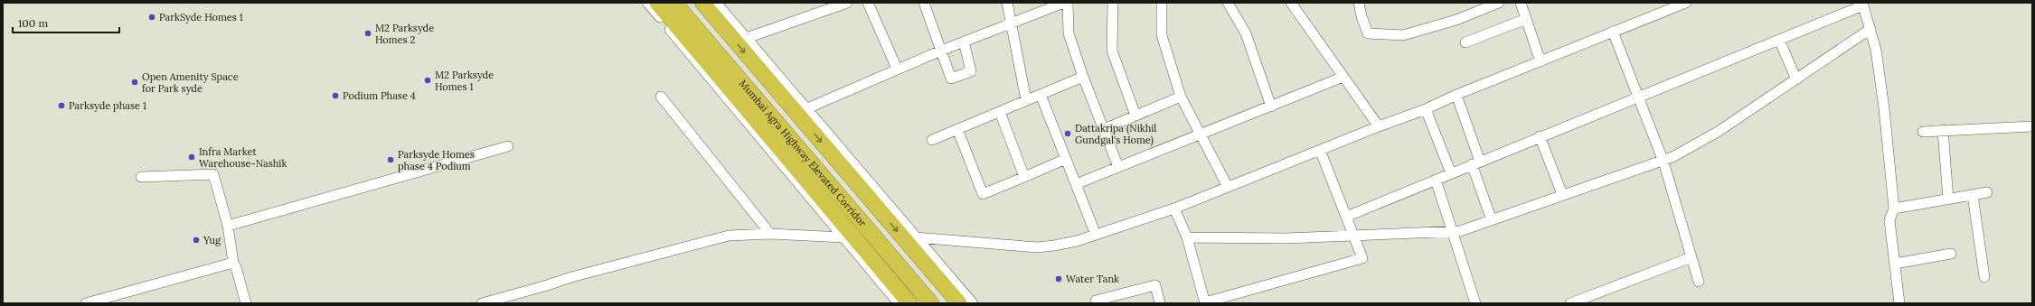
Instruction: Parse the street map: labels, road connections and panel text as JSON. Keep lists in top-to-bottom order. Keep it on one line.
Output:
{"streets":{"highway":["Mumbai Agra Highway Elevated Corridor"]},"places":["ParkSyde Homes 1","M2 Parksyde Homes 2","M2 Parksyde Homes 1","Open Amenity Space for Park syde","Podium Phase 4","Parksyde phase 1","Dattakripa (Nikhil Gundgal's Home)","Infra Market Warehouse-Nashik","Parksyde Homes phase 4 Podium","Yug","Water Tank"],"scale_bar":"100 m"}
